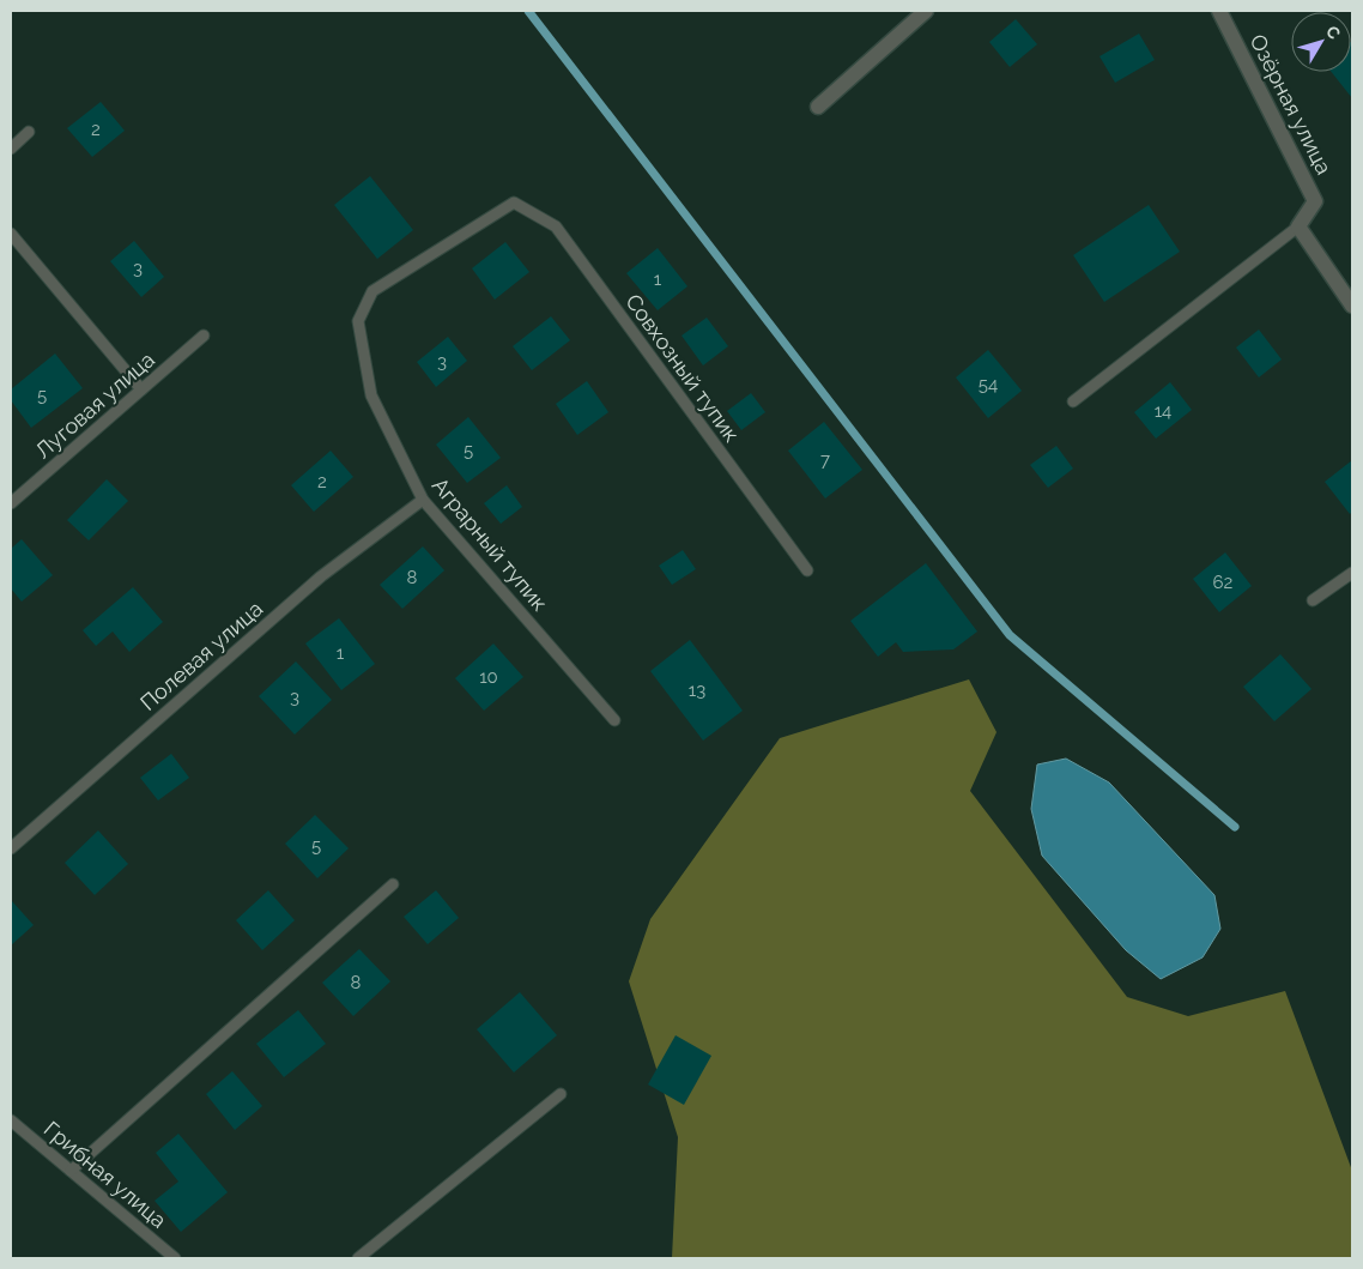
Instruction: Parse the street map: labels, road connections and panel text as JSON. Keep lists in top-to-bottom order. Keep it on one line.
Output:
{"streets":{"street":["Озёрная улица"],"lane":["Совхозный тупик","Луговая улица","Аграрный тупик","Полевая улица","Грибная улица"]},"crossings":[["Совхозный тупик","Аграрный тупик"],["Аграрный тупик","Полевая улица"]],"house_numbers":["2","3","1","3","54","5","14","5","7","2","8","62","1","10","13","3","5","8"],"north":"top right"}
